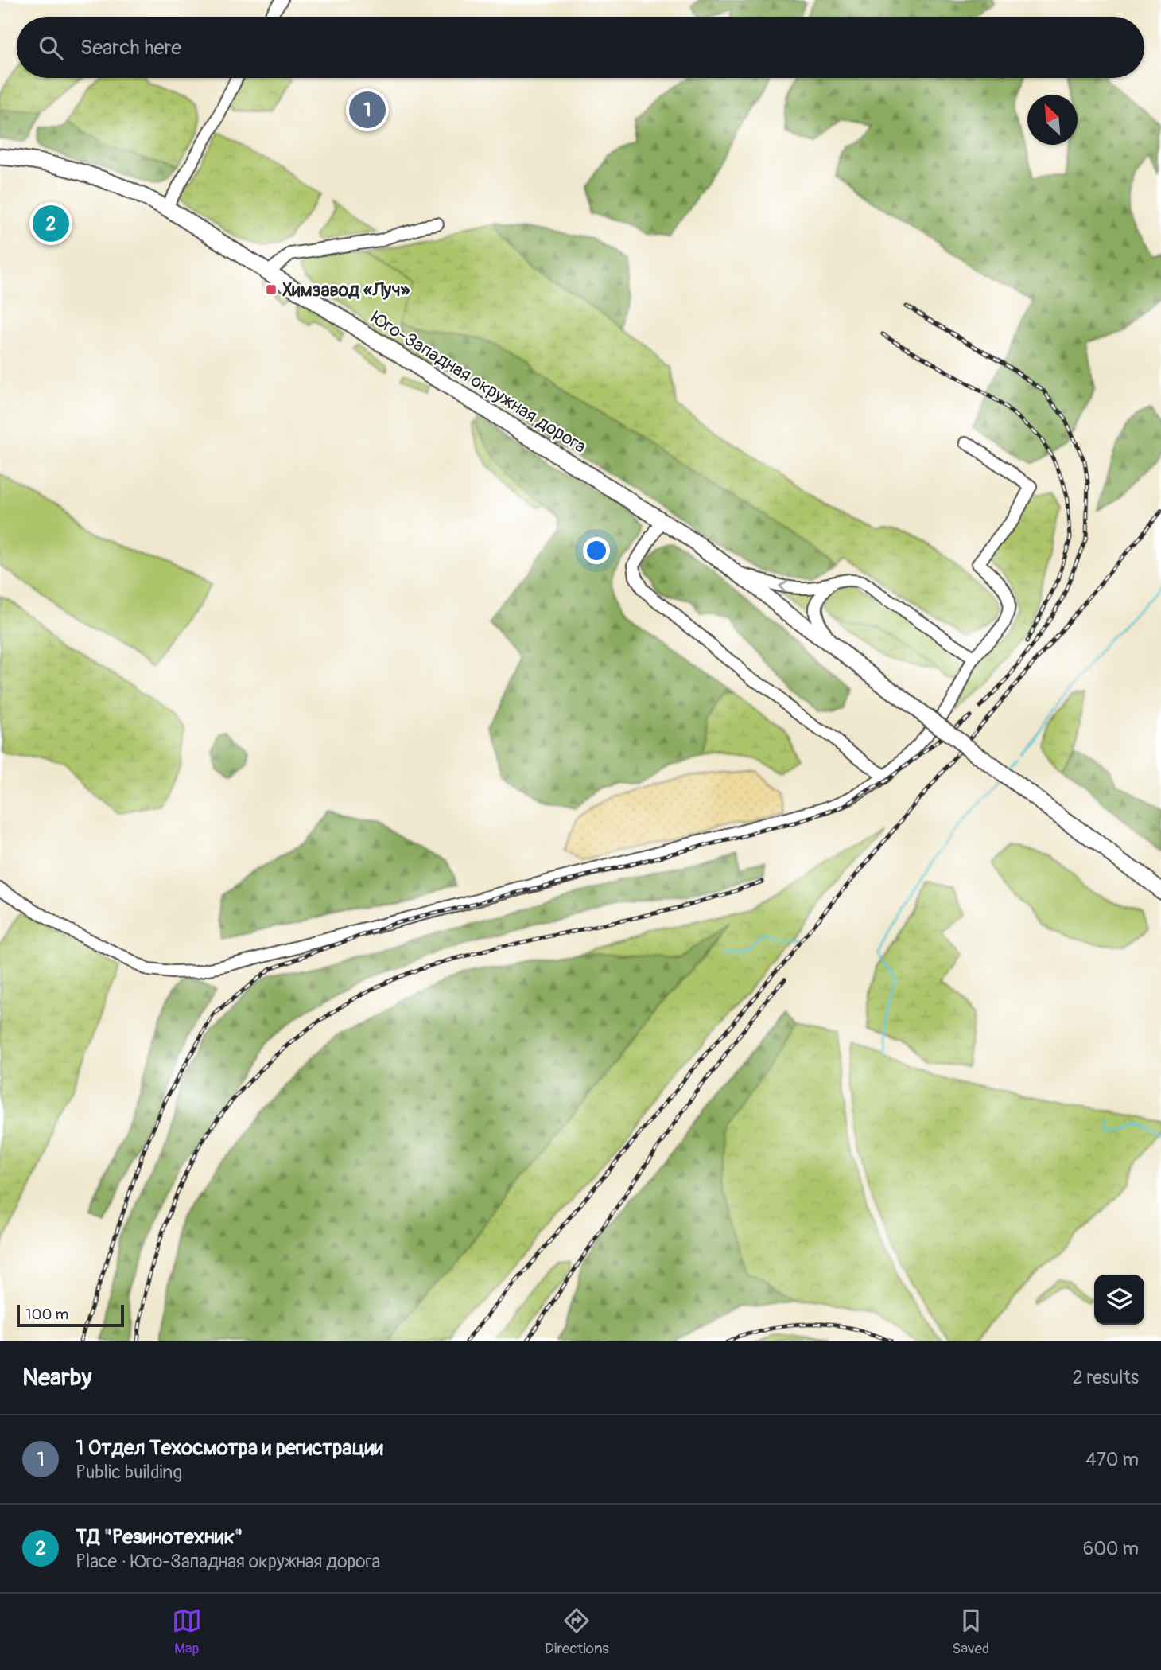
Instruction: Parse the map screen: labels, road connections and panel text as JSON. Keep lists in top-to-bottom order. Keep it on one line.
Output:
{"streets":{"highway":["Юго-Западная окружная дорога"]},"places":{"transit":["Химзавод «Луч»"]},"scale_bar":"100 m","north":"top left","page":{"search":"Search here","pins":["1","2"],"scale":"100 m","heading":["Nearby","2 results"],"list":[{"mark":"1","name":"1 Отдел Техосмотра и регистрации","note":"Public building","value":"470 m"},{"mark":"2","name":"ТД \"Резинотехник\"","note":"Place · Юго-Западная окружная дорога","value":"600 m"}],"nav":["Map","Directions","Saved"]}}
